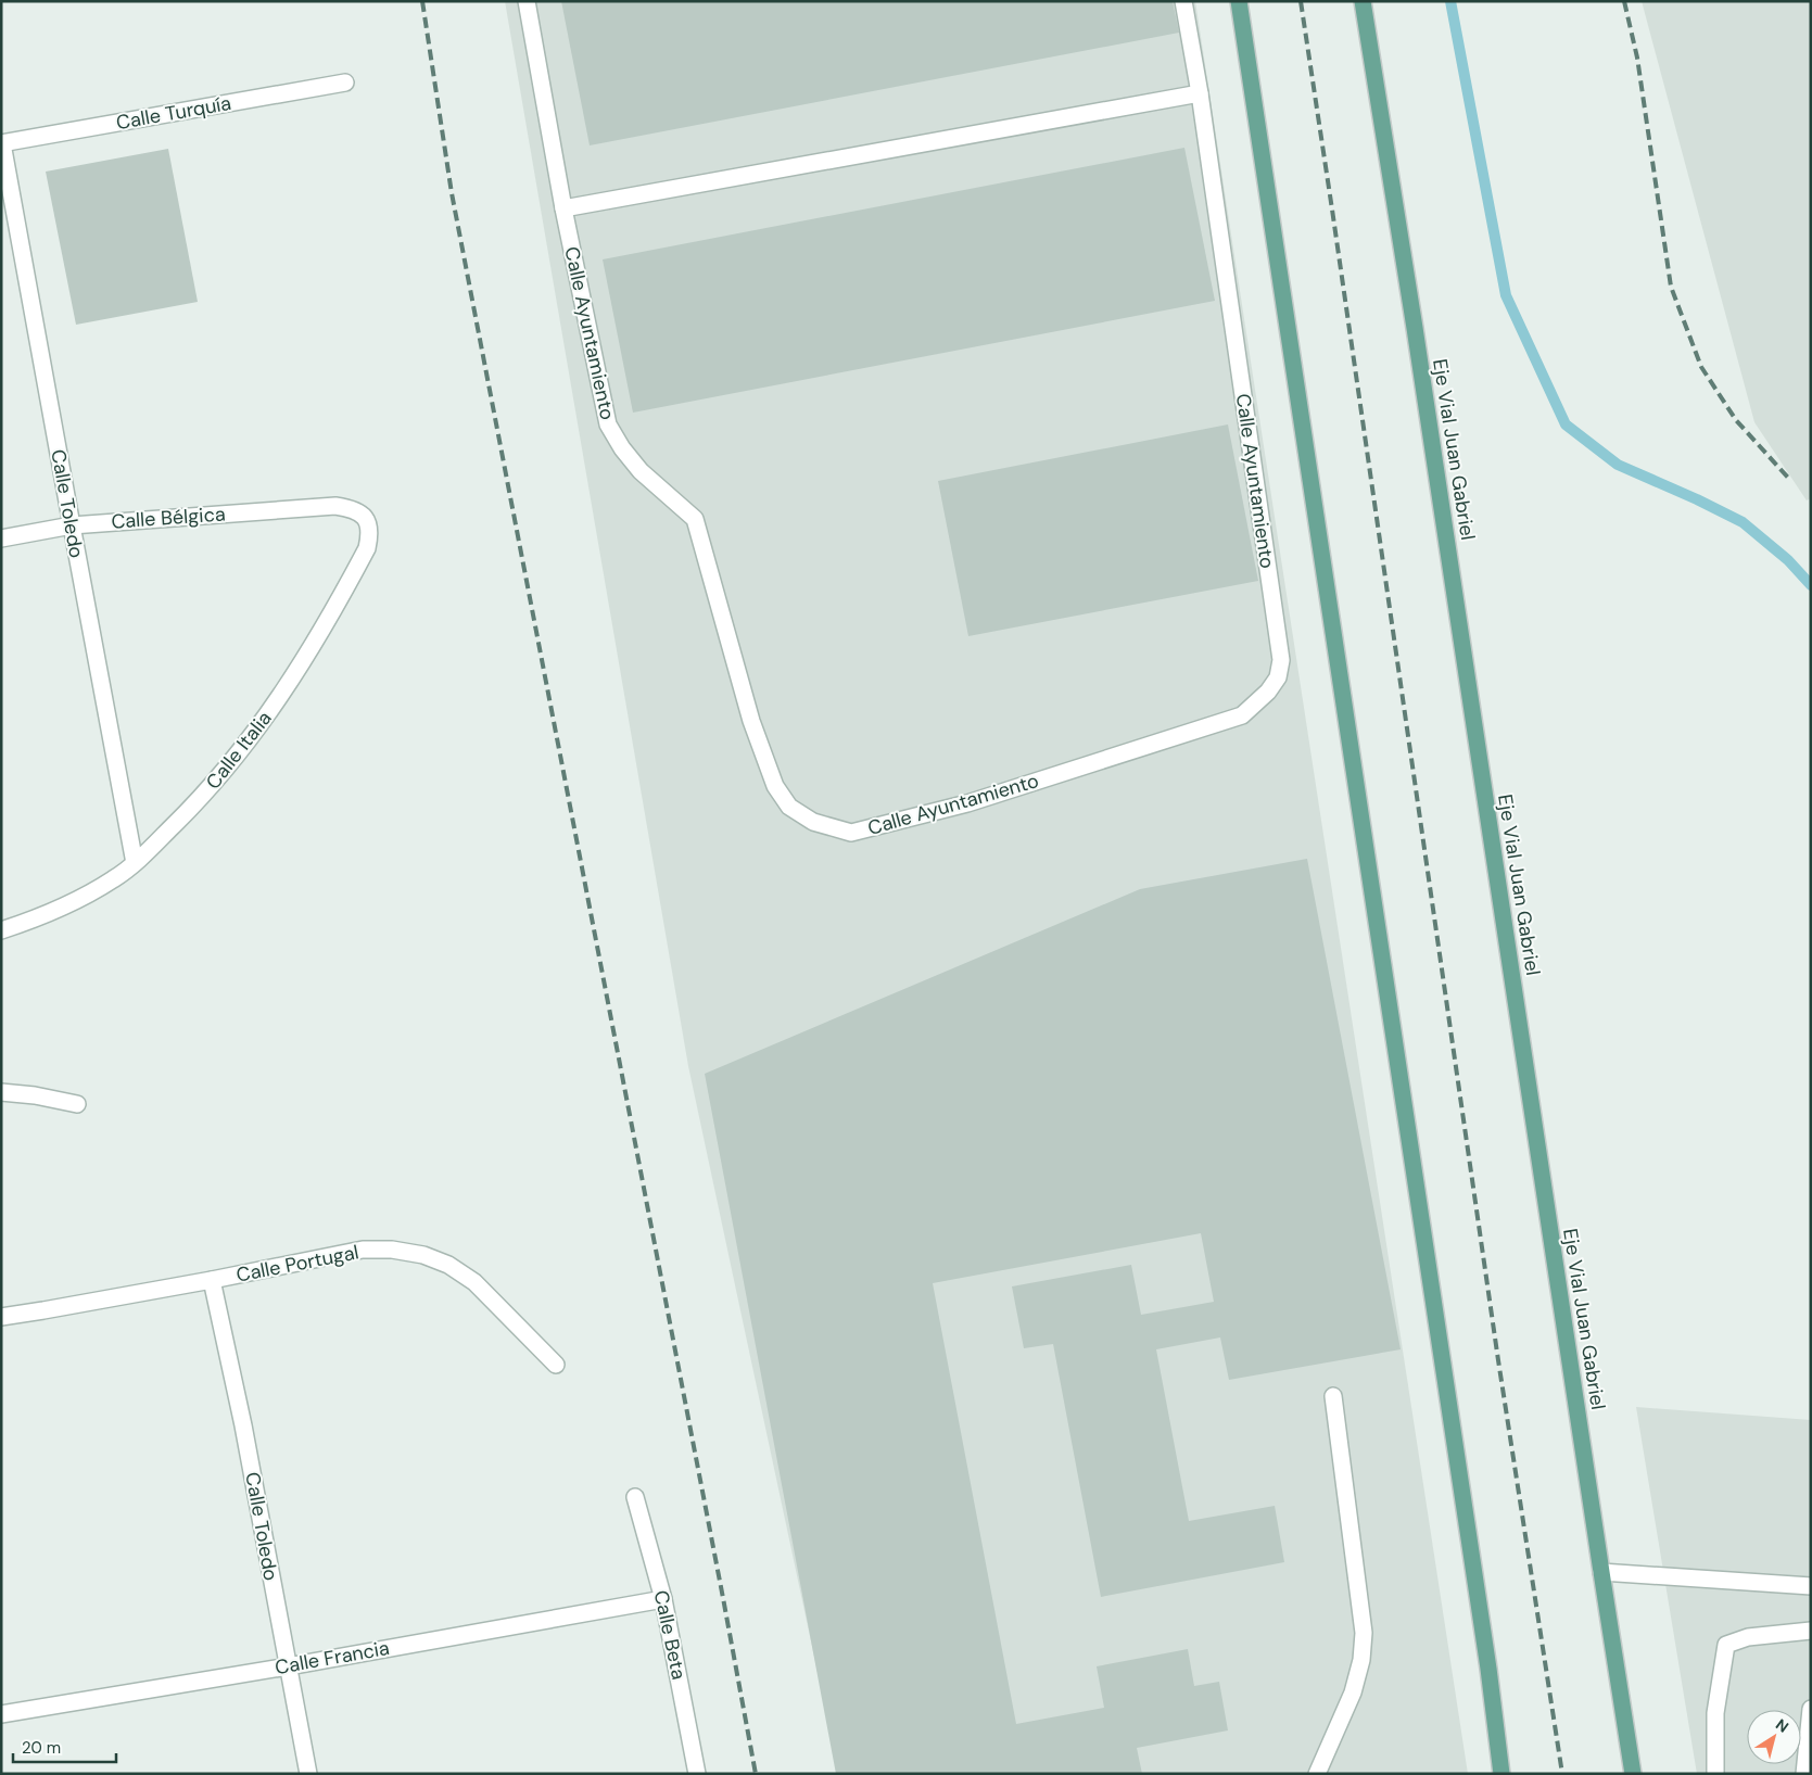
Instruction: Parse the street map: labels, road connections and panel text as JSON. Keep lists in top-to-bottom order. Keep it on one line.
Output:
{"streets":{"main road":["Eje Vial Juan Gabriel"],"street":["Calle Turquía","Calle Ayuntamiento","Calle Toledo","Calle Bélgica","Calle Italia","Calle Portugal","Calle Beta","Calle Francia"]},"crossings":[["Calle Turquía","Calle Toledo"],["Calle Toledo","Calle Bélgica"],["Calle Toledo","Calle Italia"],["Calle Toledo","Calle Portugal"],["Calle Toledo","Calle Francia"],["Calle Bélgica","Calle Italia"],["Calle Beta","Calle Francia"]],"scale_bar":"20 m","north":"top right"}
